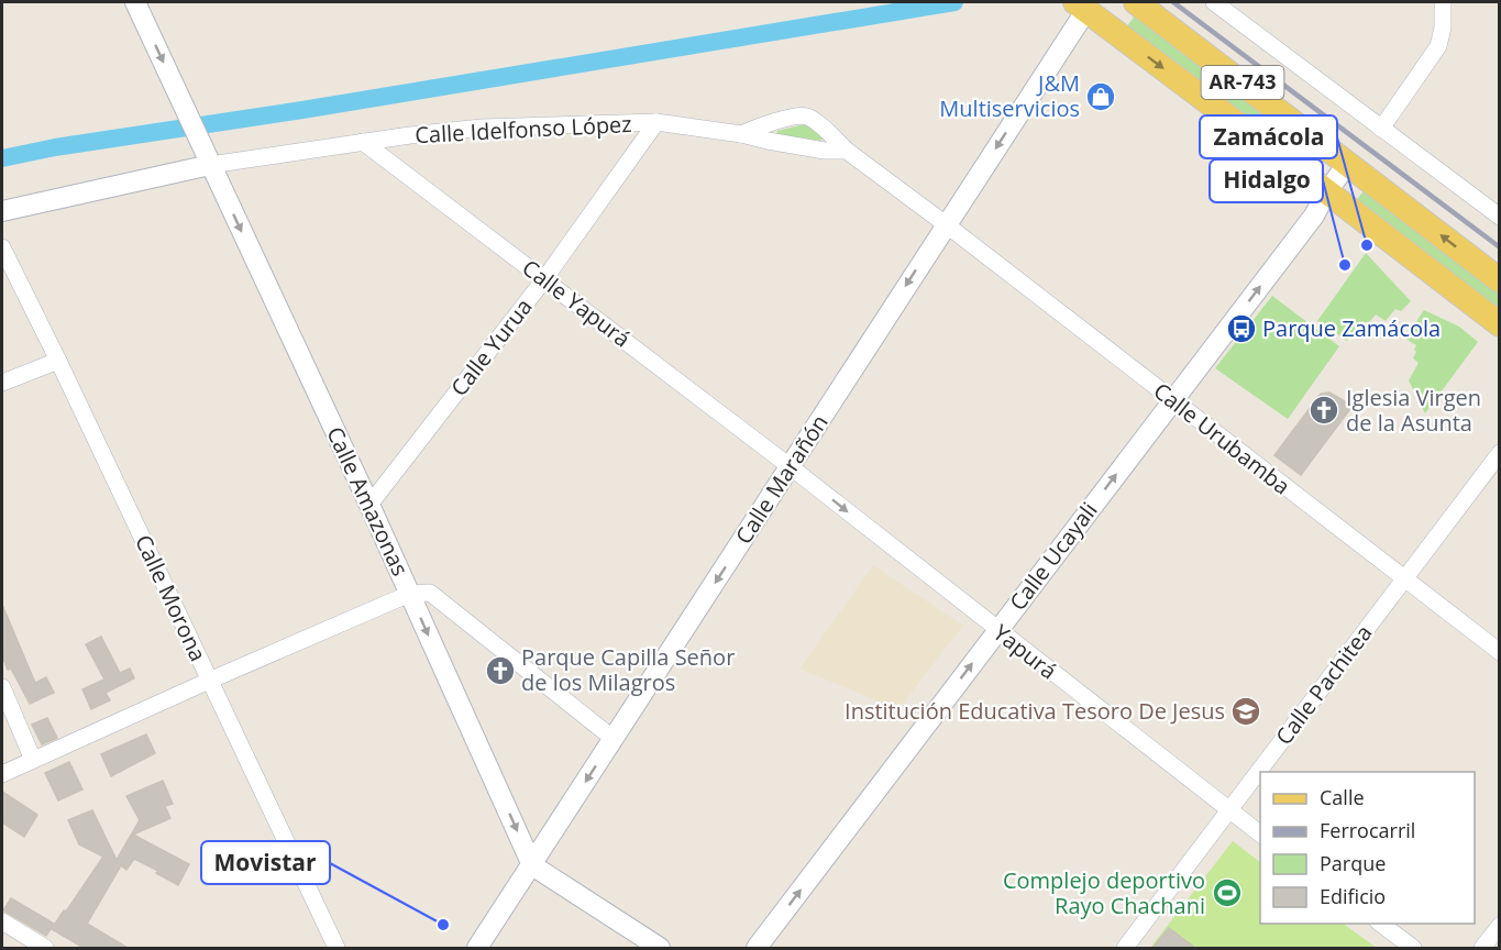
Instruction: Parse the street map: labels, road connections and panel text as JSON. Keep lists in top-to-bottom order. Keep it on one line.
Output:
{"streets":{"main road":["AR-743"],"street":["Calle Idelfonso López","Calle Yapurá","Calle Yurua","Calle Urubamba","Calle Marañón","Calle Amazonas","Calle Ucayali","Calle Morona","Yapurá","Calle Pachitea"]},"crossings":[["AR-743","Calle Marañón"],["AR-743","Calle Ucayali"],["Calle Idelfonso López","Calle Yapurá"],["Calle Idelfonso López","Calle Yurua"],["Calle Idelfonso López","Calle Amazonas"],["Calle Yapurá","Calle Yurua"],["Calle Yapurá","Calle Marañón"],["Calle Yapurá","Yapurá"],["Calle Yurua","Calle Amazonas"],["Calle Urubamba","Calle Marañón"],["Calle Urubamba","Calle Ucayali"],["Calle Urubamba","Calle Pachitea"],["Calle Marañón","Calle Amazonas"],["Calle Marañón","Yapurá"],["Calle Ucayali","Yapurá"],["Yapurá","Calle Pachitea"]],"one_way":["Calle Marañón","Calle Amazonas","Calle Ucayali","Yapurá"],"places":{"shop":["J&M Multiservicios"],"other":["Zamácola","Hidalgo","Movistar"],"bus stop":["Parque Zamácola"],"church":["Iglesia Virgen de la Asunta","Parque Capilla Señor de los Milagros"],"school or university":["Institución Educativa Tesoro De Jesus"],"sports":["Complejo deportivo Rayo Chachani"]},"legend":["Calle","Ferrocarril","Parque","Edificio"]}
